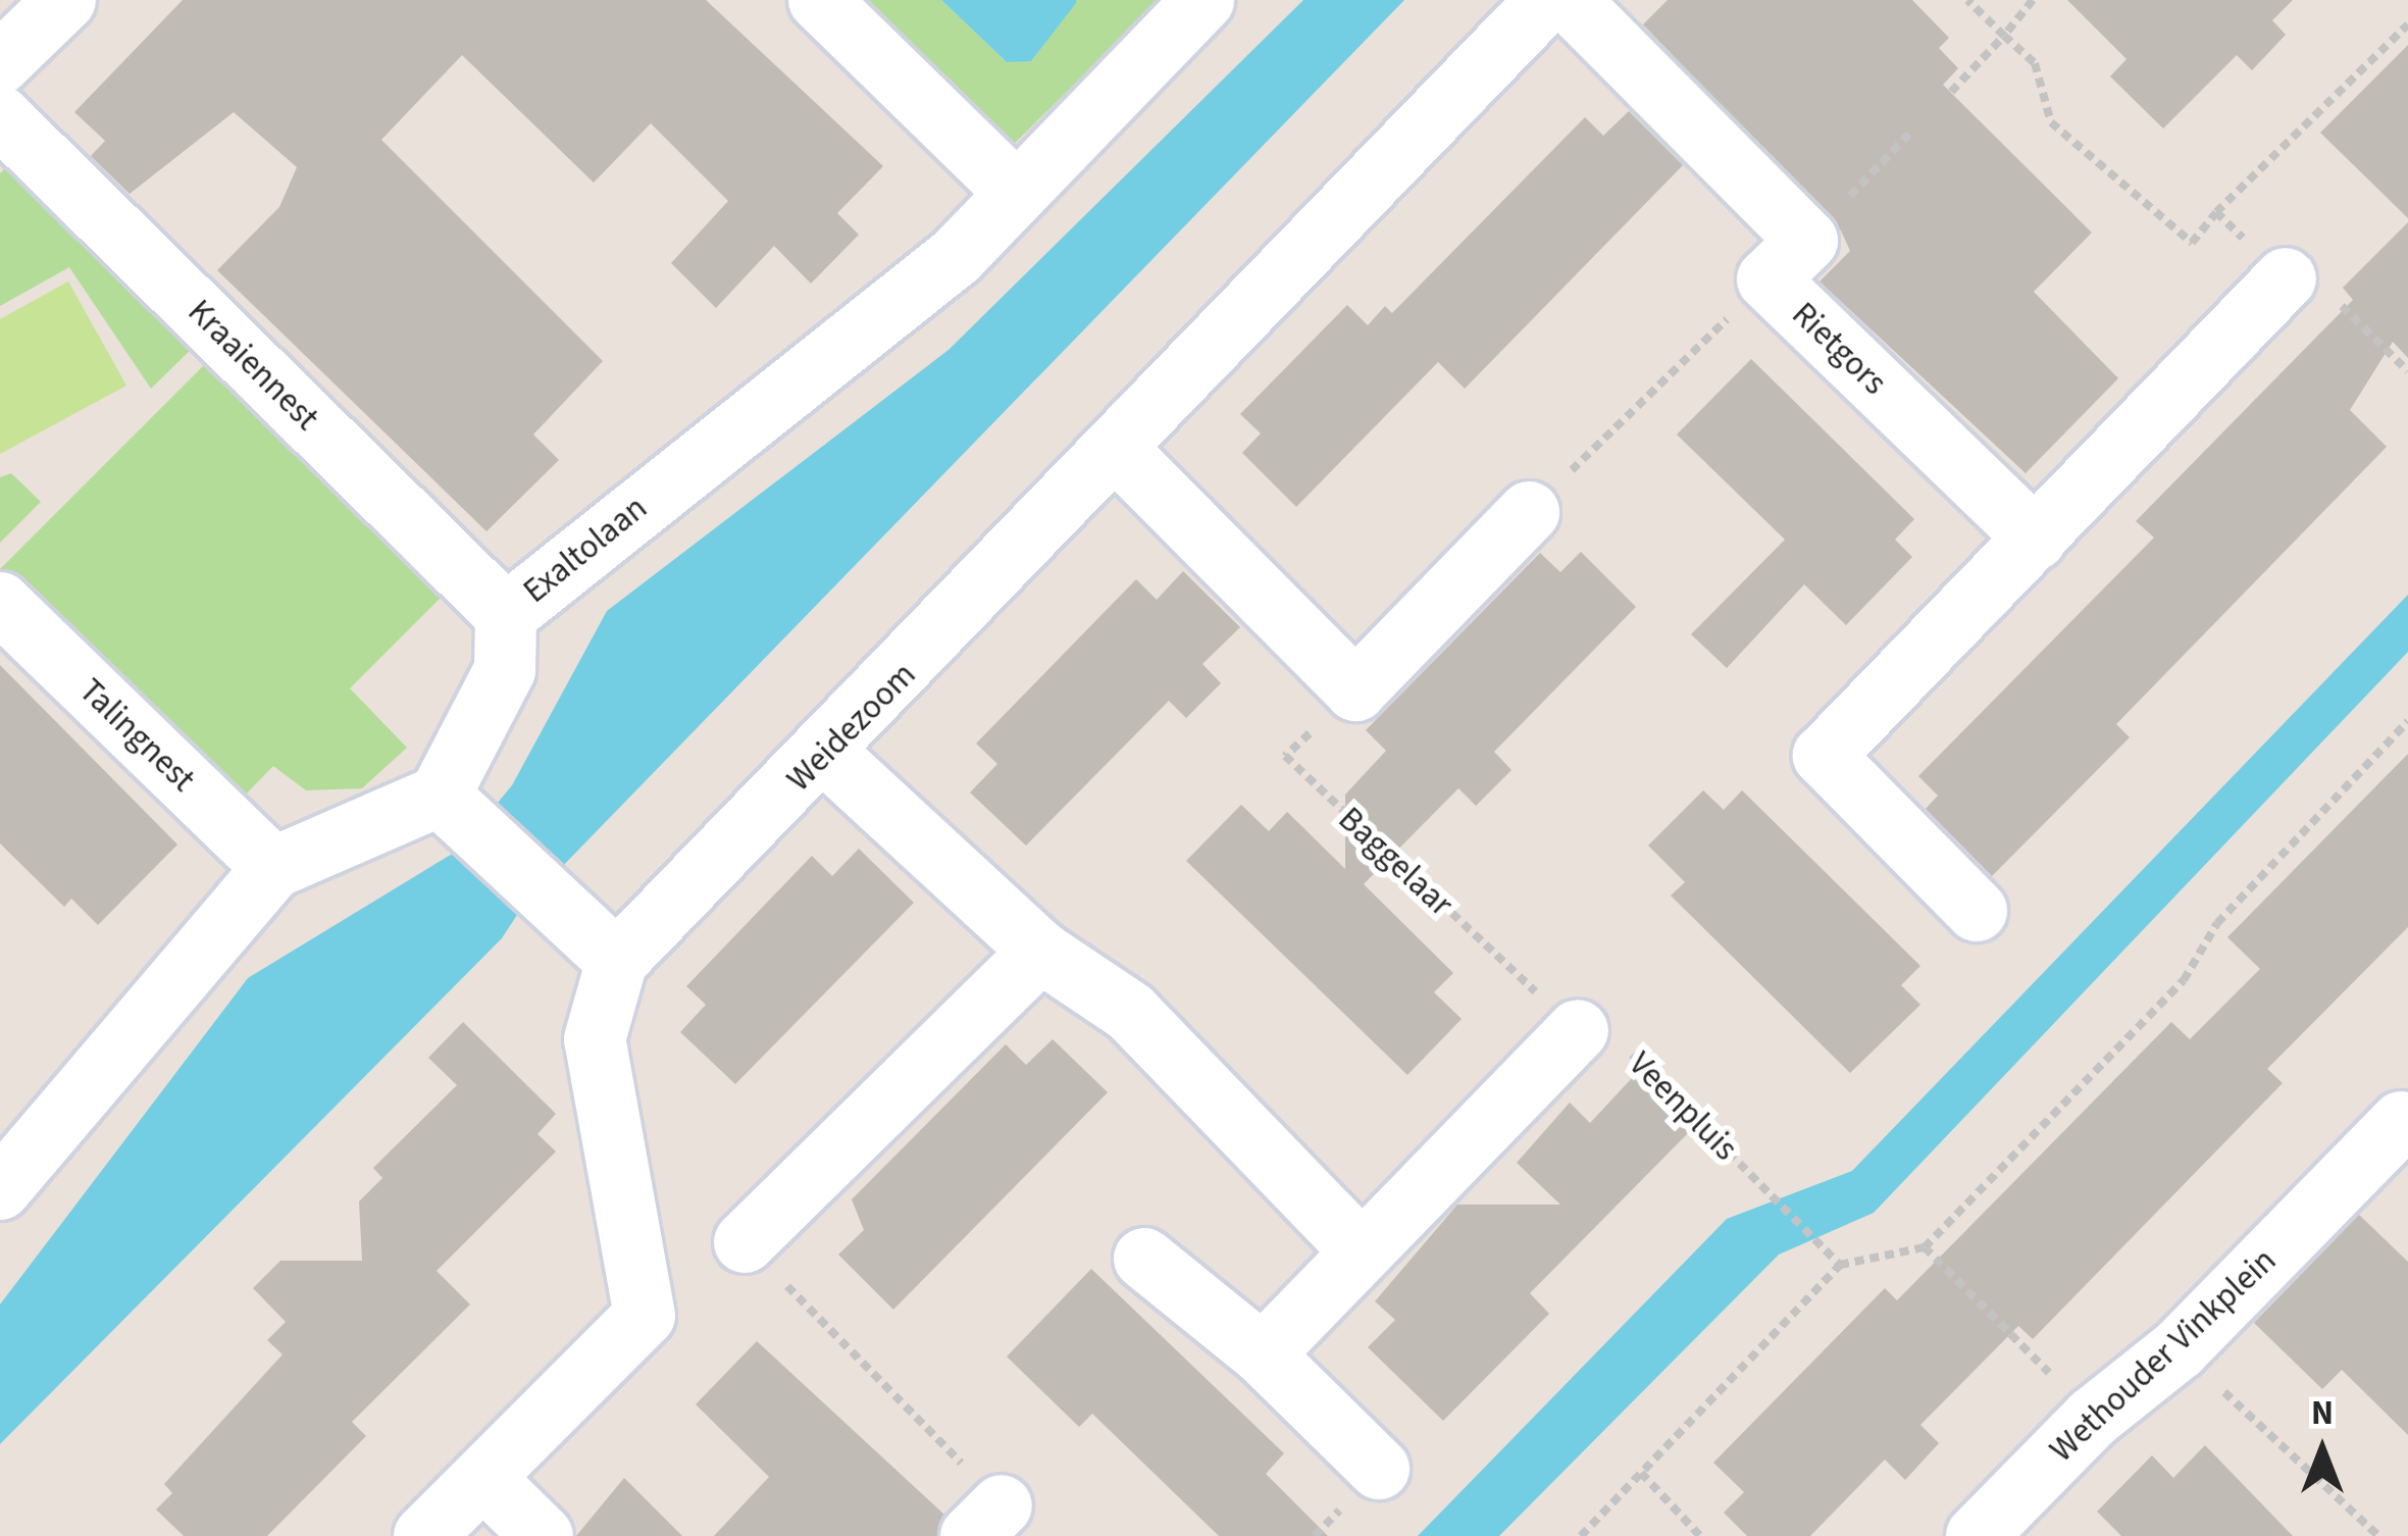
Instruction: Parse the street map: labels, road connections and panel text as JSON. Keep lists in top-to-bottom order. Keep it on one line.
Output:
{"streets":{"street":["Rietgors","Kraaiennest","Exaltolaan","Weidezoom","Talingnest","Wethouder Vinkplein"],"path":["Baggelaar","Veenpluis"]},"crossings":[["Kraaiennest","Exaltolaan"],["Baggelaar","Veenpluis"]],"north":"top"}
